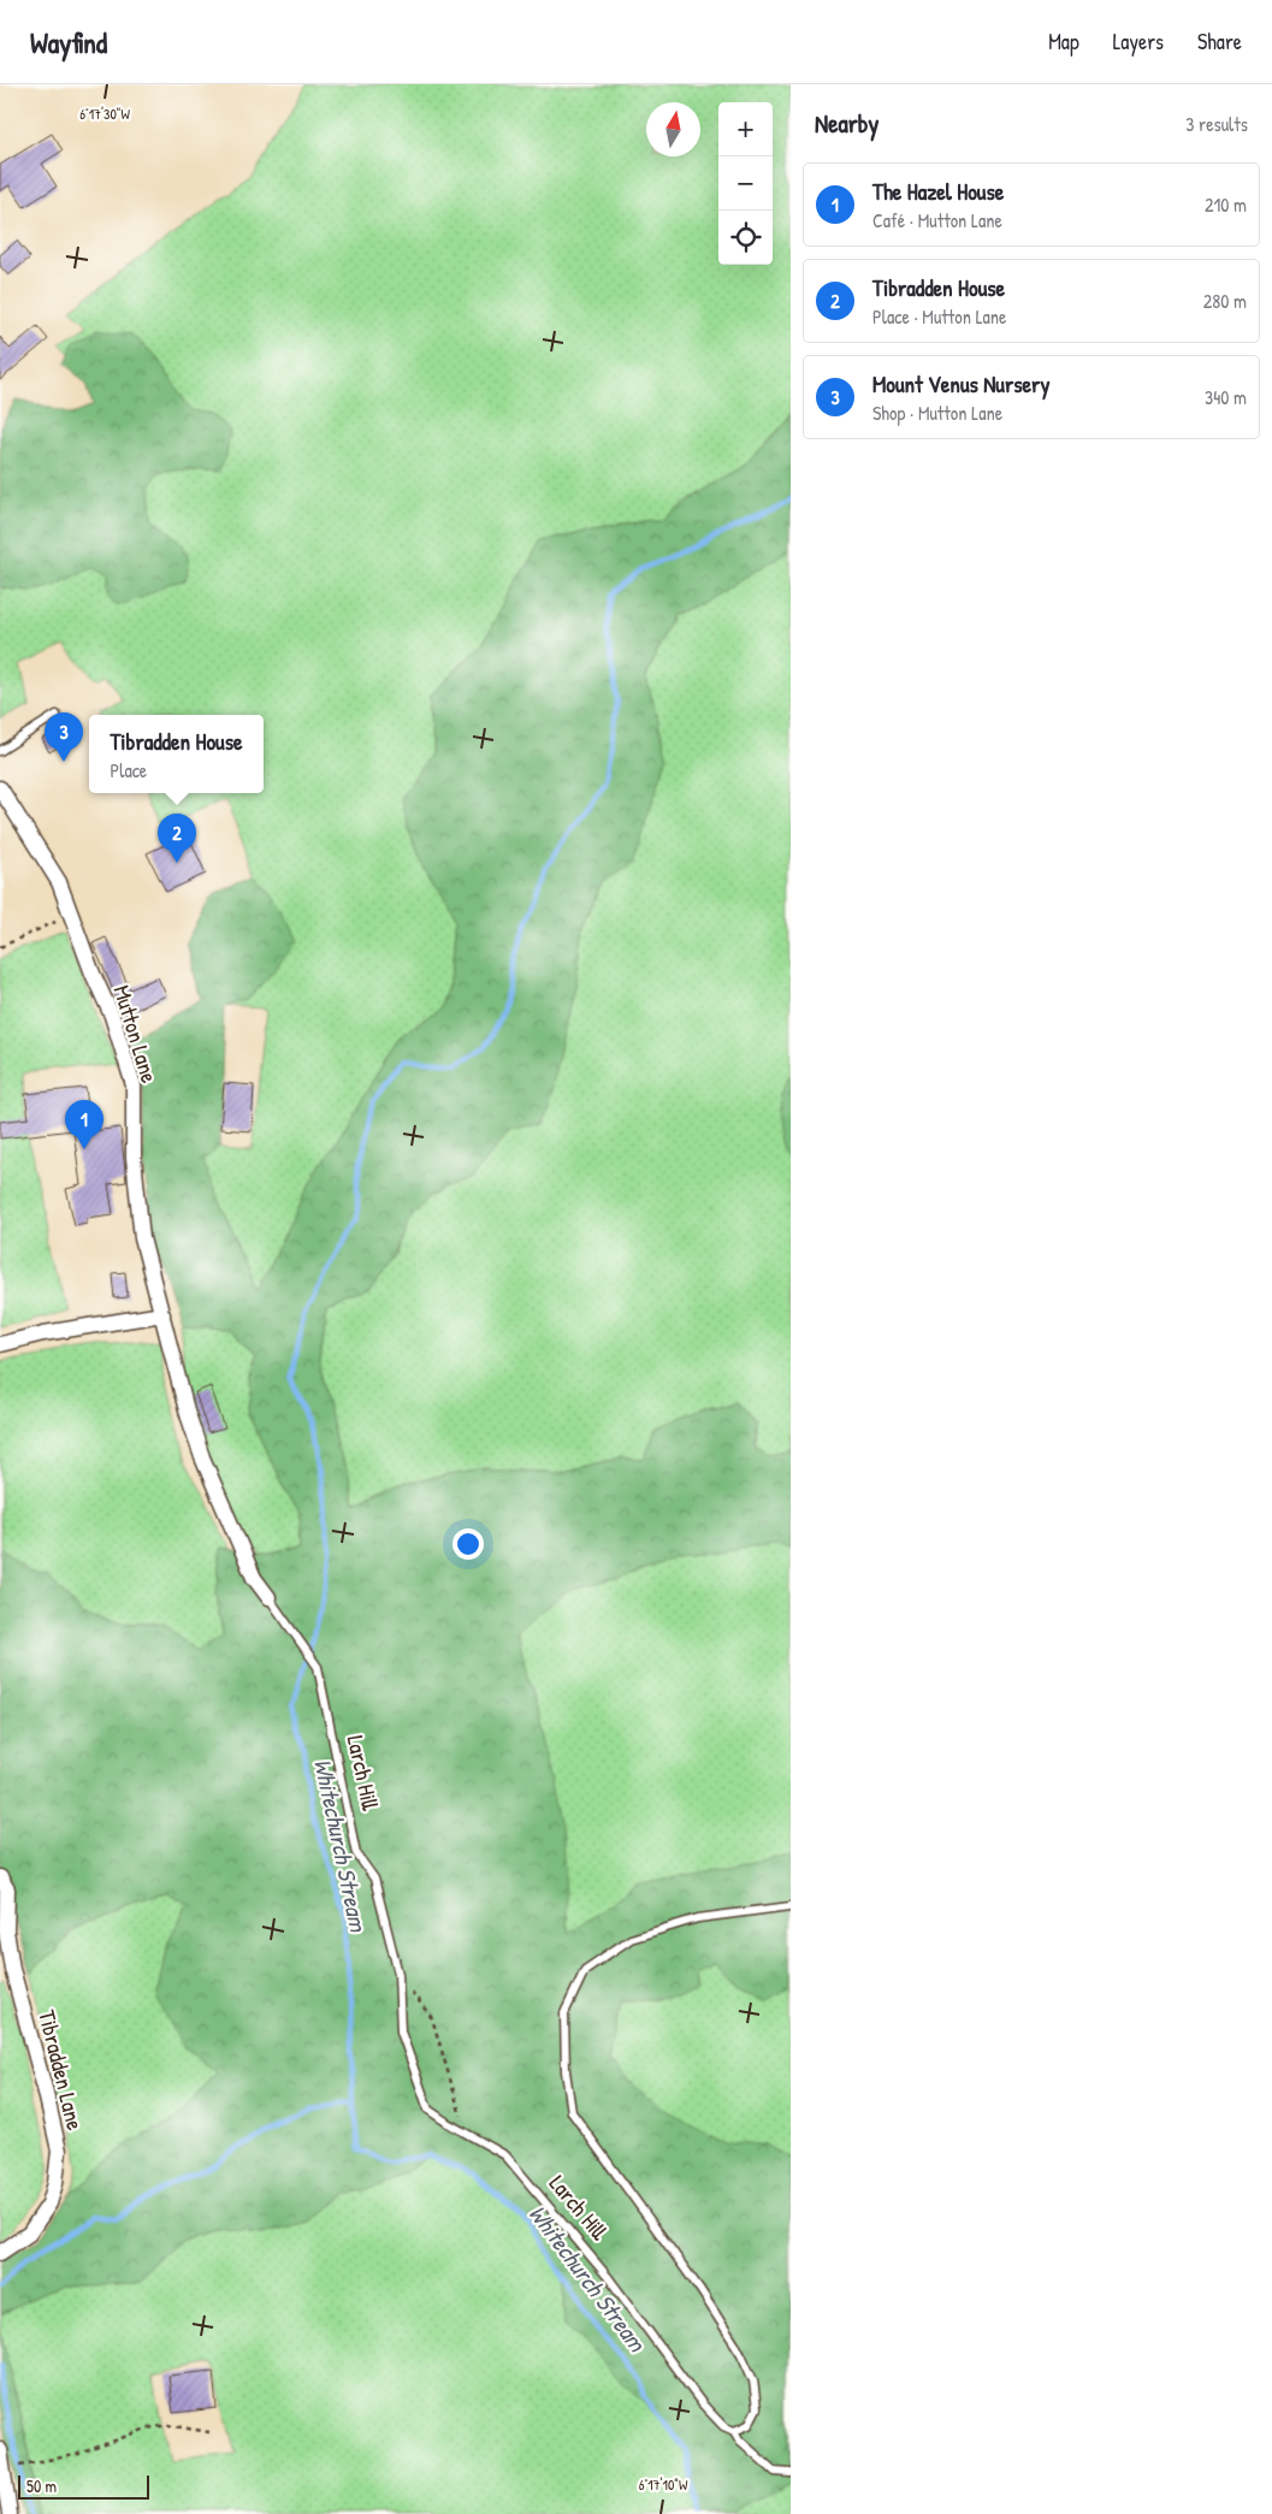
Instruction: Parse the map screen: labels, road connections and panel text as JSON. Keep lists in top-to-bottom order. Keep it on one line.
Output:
{"streets":{"street":["Mutton Lane","Larch Hill","Tibradden Lane"]},"crossings":[["Mutton Lane","Larch Hill"]],"water":["Whitechurch Stream"],"scale_bar":"50 m","north":"top","page":{"header":"Wayfind","nav":["Map","Layers","Share"],"heading":["Nearby","3 results"],"map_buttons":["+","−"],"list":[{"mark":"1","name":"The Hazel House","note":"Café · Mutton Lane","value":"210 m"},{"mark":"2","name":"Tibradden House","note":"Place · Mutton Lane","value":"280 m"},{"mark":"3","name":"Mount Venus Nursery","note":"Shop · Mutton Lane","value":"340 m"}],"pins":["3","2","1"],"popup":["Tibradden House","Place"],"scale":"50 m"},"coordinates":["6°17'30\"W","6°17'10\"W"]}
